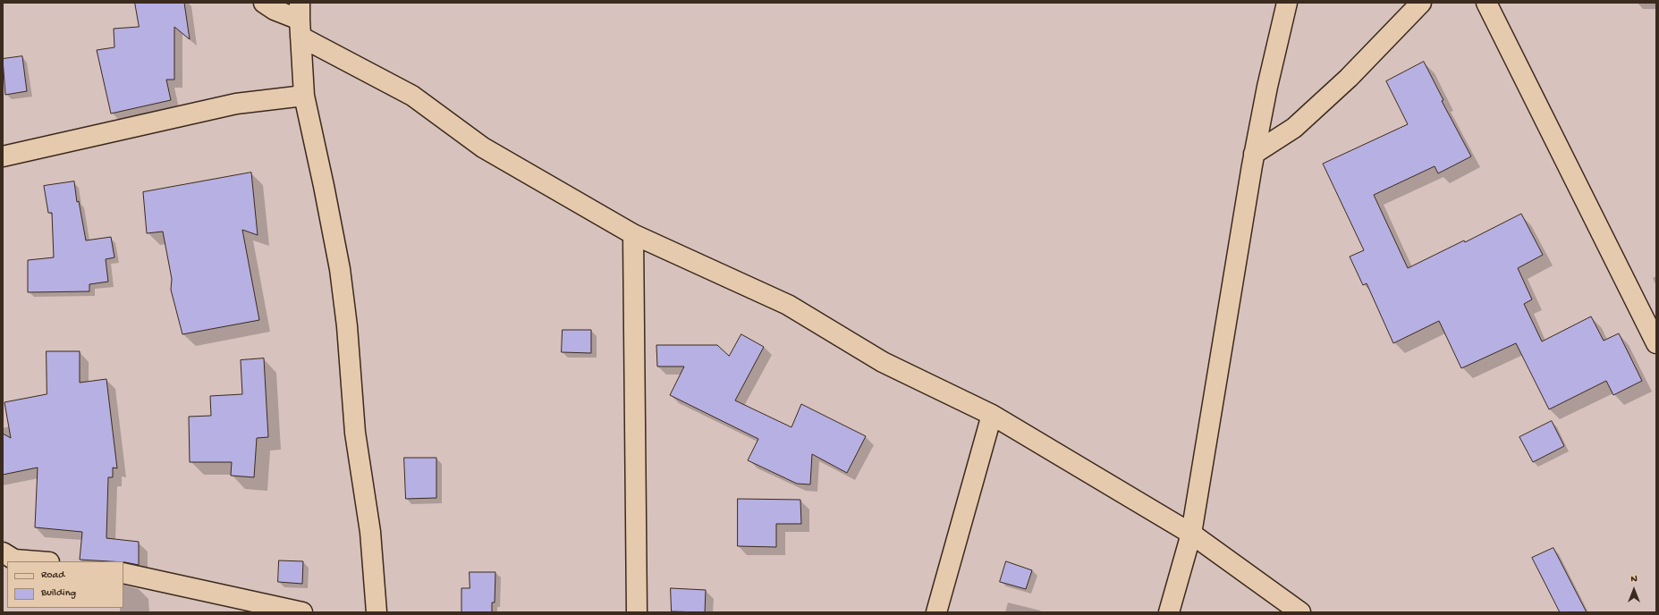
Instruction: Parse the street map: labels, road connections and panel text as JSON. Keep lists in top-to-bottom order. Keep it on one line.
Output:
{"legend":["Road","Building"],"north":"top"}
